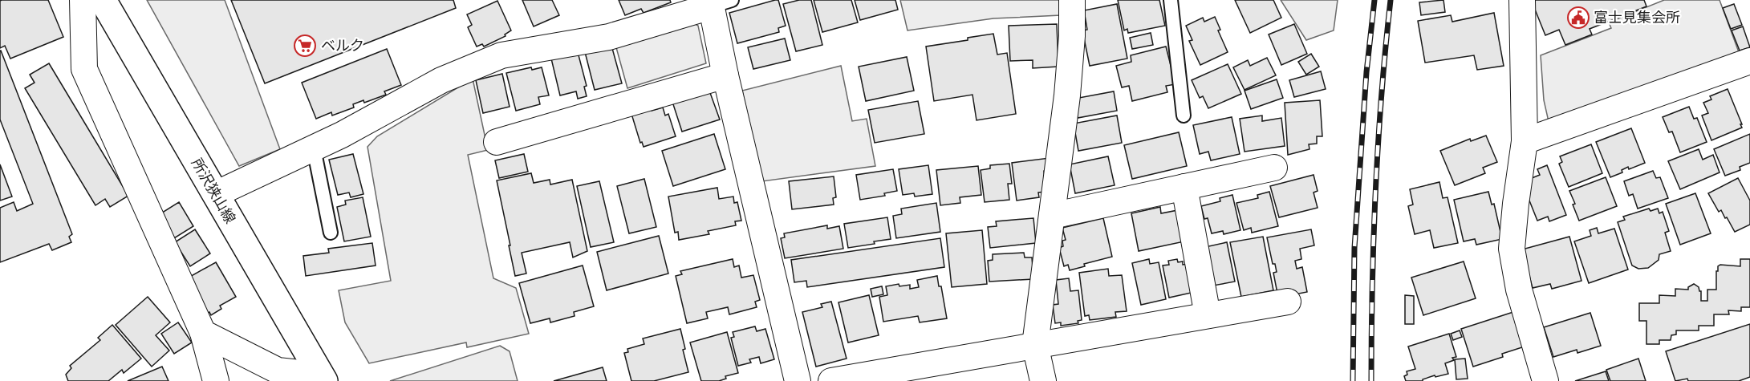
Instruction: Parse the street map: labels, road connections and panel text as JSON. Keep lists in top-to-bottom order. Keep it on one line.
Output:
{"streets":{"main road":["所沢狭山線"]},"places":{"public building":["富士見集会所"],"supermarket":["ベルク"]}}
